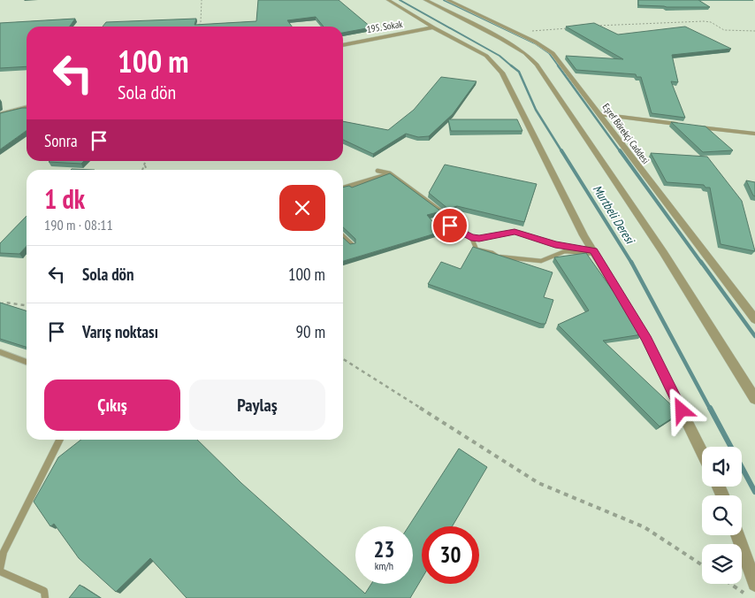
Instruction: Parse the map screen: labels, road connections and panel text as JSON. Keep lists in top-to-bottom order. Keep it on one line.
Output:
{"streets":{"street":["195. Sokak","Eşref Börekçi Caddesi"]},"water":["Murtbeli Deresi"],"page":{"turn":["100 m","Sola dön"],"then":"Sonra","heading":["1 dk","190 m · 08:11"],"list":[{"name":"Sola dön","value":"100 m"},{"name":"Varış noktası","value":"90 m"}],"buttons":["Çıkış","Paylaş"],"speed":"23 km/h","limit":"30"}}
